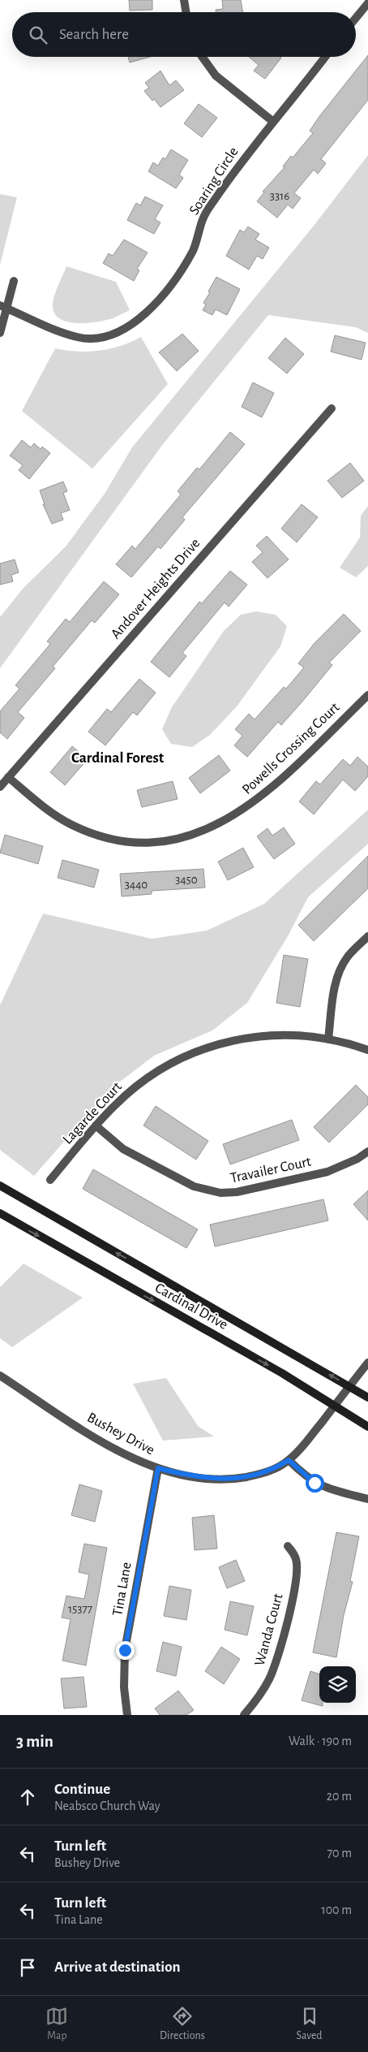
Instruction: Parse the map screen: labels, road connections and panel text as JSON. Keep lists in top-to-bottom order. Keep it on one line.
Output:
{"streets":{"main road":["Cardinal Drive"],"street":["Soaring Circle","Andover Heights Drive","Powells Crossing Court","Lagarde Court","Travailer Court","Bushey Drive","Tina Lane","Wanda Court"]},"crossings":[["Andover Heights Drive","Powells Crossing Court"],["Lagarde Court","Travailer Court"],["Cardinal Drive","Bushey Drive"],["Bushey Drive","Tina Lane"]],"districts":["Cardinal Forest"],"house_numbers":["3316","3450","3440","15377"],"page":{"search":"Search here","heading":["3 min","Walk · 190 m"],"list":[["Continue","Neabsco Church Way","20 m"],["Turn left","Bushey Drive","70 m"],["Turn left","Tina Lane","100 m"],"Arrive at destination"],"nav":["Map","Directions","Saved"]}}
